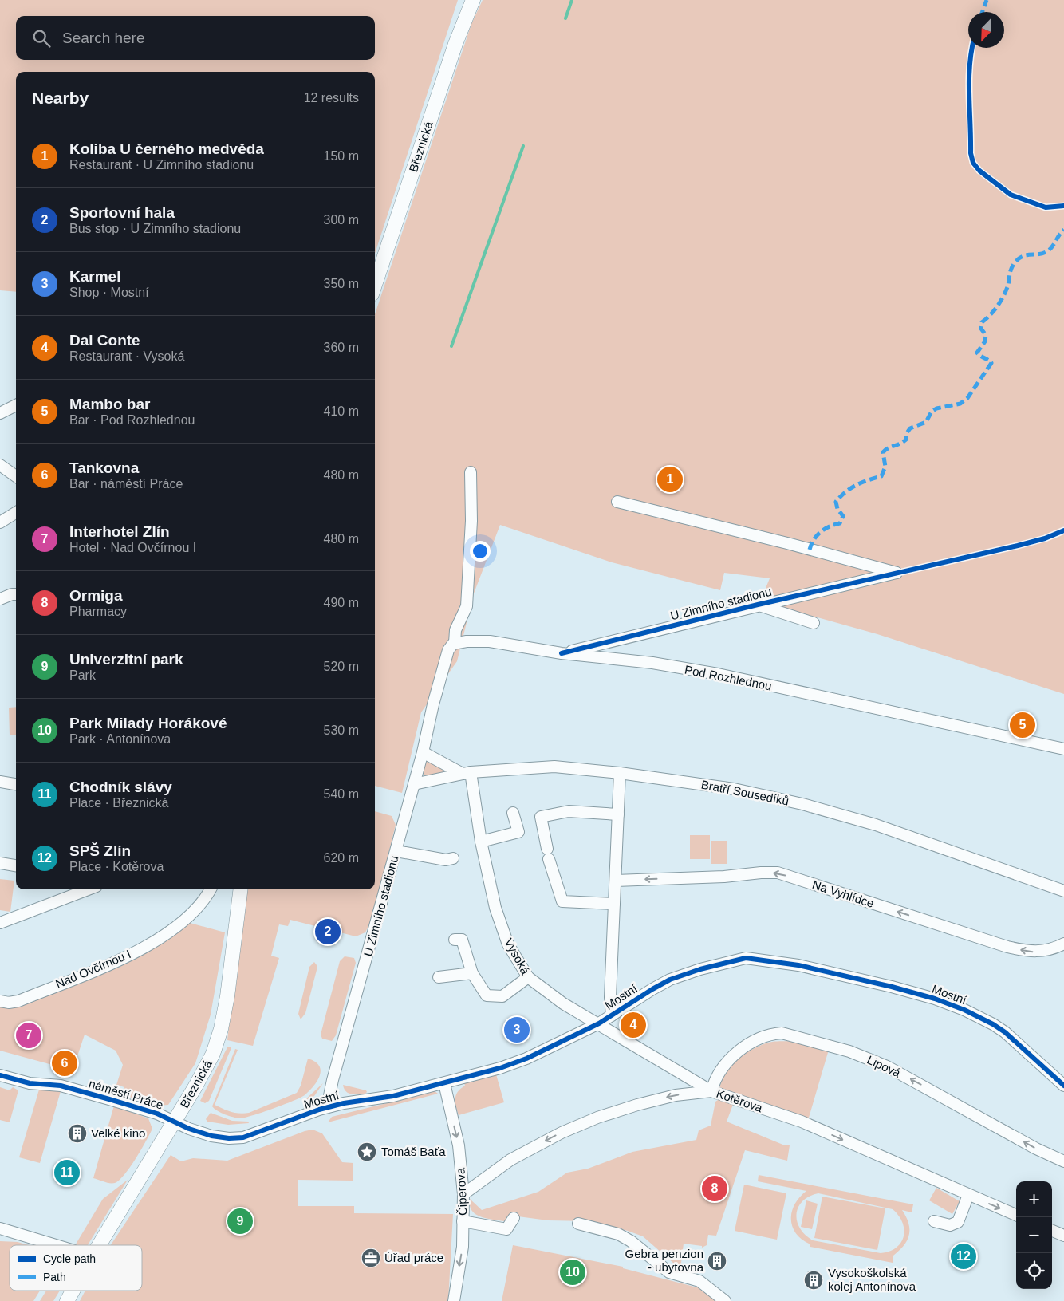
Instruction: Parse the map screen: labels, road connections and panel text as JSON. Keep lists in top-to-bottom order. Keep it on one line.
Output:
{"streets":{"main road":["Březnická"],"street":["U Zimního stadionu","Pod Rozhlednou","Bratří Sousedíků","Na Vyhlídce","Vysoká","Nad Ovčírnou I","Mostní","Lipová","náměstí Práce","Kotěrova","Čiperova"]},"crossings":[["Březnická","Mostní"],["Březnická","náměstí Práce"],["U Zimního stadionu","Pod Rozhlednou"],["U Zimního stadionu","Bratří Sousedíků"],["U Zimního stadionu","Mostní"],["Bratří Sousedíků","Vysoká"],["Vysoká","Mostní"],["Vysoká","Lipová"],["Vysoká","Kotěrova"],["Mostní","náměstí Práce"],["Mostní","Čiperova"],["Lipová","Kotěrova"],["Kotěrova","Čiperova"]],"one_way":["Na Vyhlídce","Lipová","Čiperova"],"places":{"building":["Velké kino","Gebra penzion - ubytovna","Vysokoškolská kolej Antonínova"],"place":["Tomáš Baťa"],"office":["Úřad práce"]},"legend":["Cycle path","Path"],"north":"bottom left","page":{"search":"Search here","heading":["Nearby","12 results"],"list":[{"mark":"1","name":"Koliba U černého medvěda","note":"Restaurant · U Zimního stadionu","value":"150 m"},{"mark":"2","name":"Sportovní hala","note":"Bus stop · U Zimního stadionu","value":"300 m"},{"mark":"3","name":"Karmel","note":"Shop · Mostní","value":"350 m"},{"mark":"4","name":"Dal Conte","note":"Restaurant · Vysoká","value":"360 m"},{"mark":"5","name":"Mambo bar","note":"Bar · Pod Rozhlednou","value":"410 m"},{"mark":"6","name":"Tankovna","note":"Bar · náměstí Práce","value":"480 m"},{"mark":"7","name":"Interhotel Zlín","note":"Hotel · Nad Ovčírnou I","value":"480 m"},{"mark":"8","name":"Ormiga","note":"Pharmacy","value":"490 m"},{"mark":"9","name":"Univerzitní park","note":"Park","value":"520 m"},{"mark":"10","name":"Park Milady Horákové","note":"Park · Antonínova","value":"530 m"},{"mark":"11","name":"Chodník slávy","note":"Place · Březnická","value":"540 m"},{"mark":"12","name":"SPŠ Zlín","note":"Place · Kotěrova","value":"620 m"}],"pins":["1","5","2","4","3","7","6","11","8","9","12","10"],"map_buttons":["+","−"]}}
